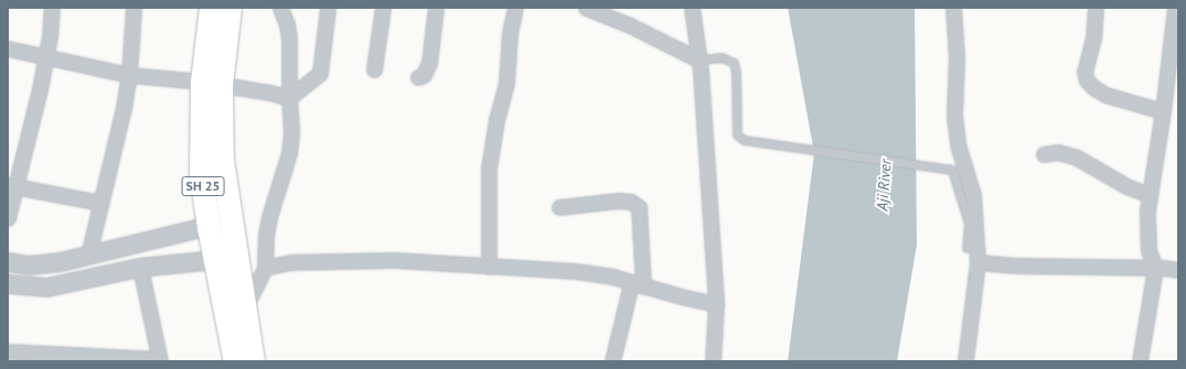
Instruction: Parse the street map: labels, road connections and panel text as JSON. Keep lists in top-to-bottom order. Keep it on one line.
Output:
{"streets":{"main road":["SH 25"]},"water":["Aji River"]}
